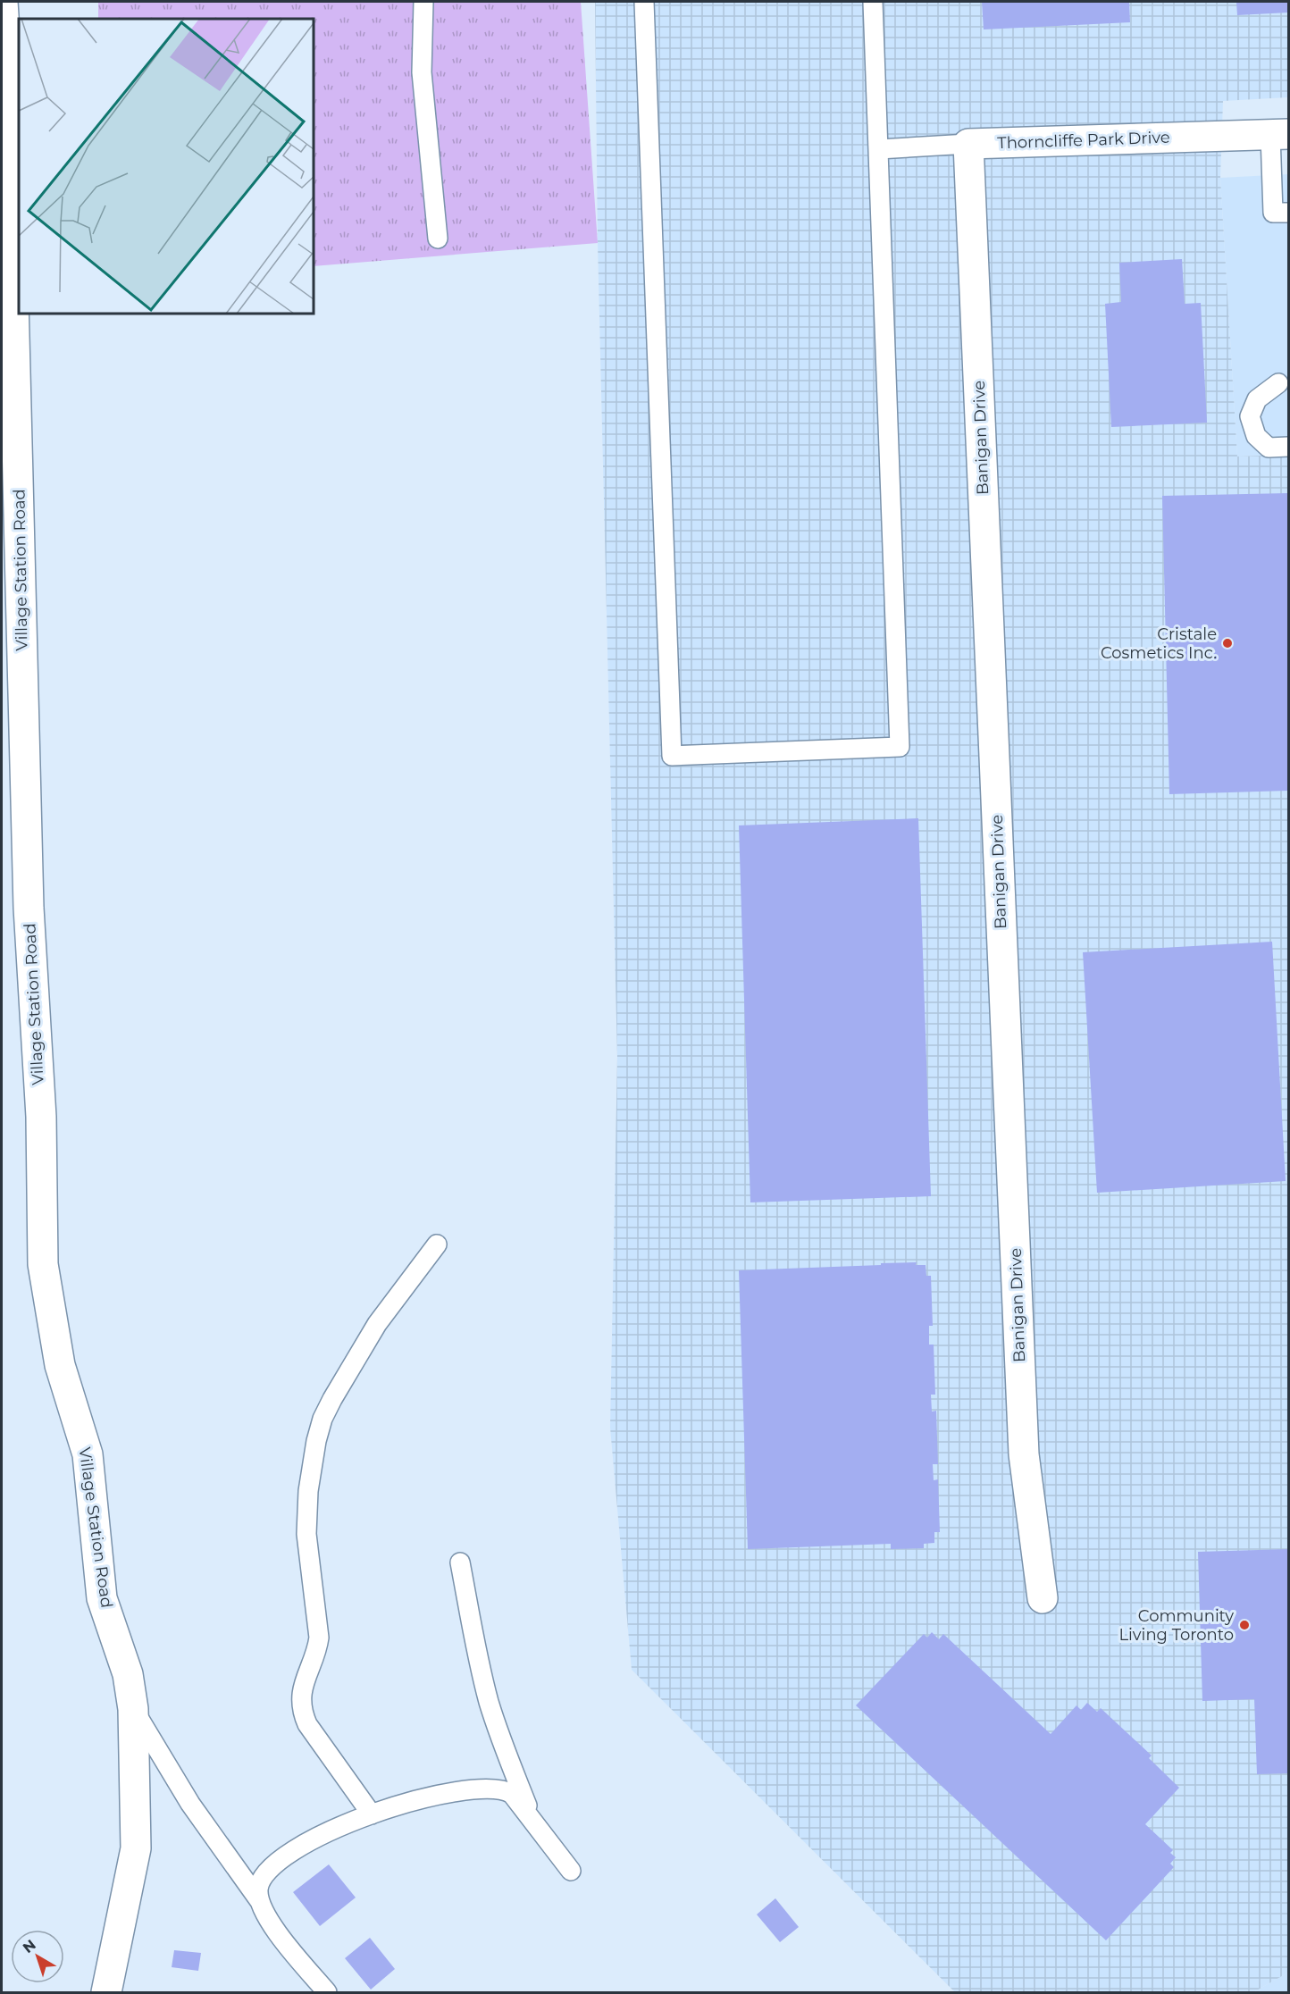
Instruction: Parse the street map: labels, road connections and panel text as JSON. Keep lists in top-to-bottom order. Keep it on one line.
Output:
{"streets":{"street":["Thorncliffe Park Drive","Banigan Drive","Village Station Road"]},"crossings":[["Thorncliffe Park Drive","Banigan Drive"]],"places":["Cristale Cosmetics Inc.","Community Living Toronto"],"north":"top left"}
